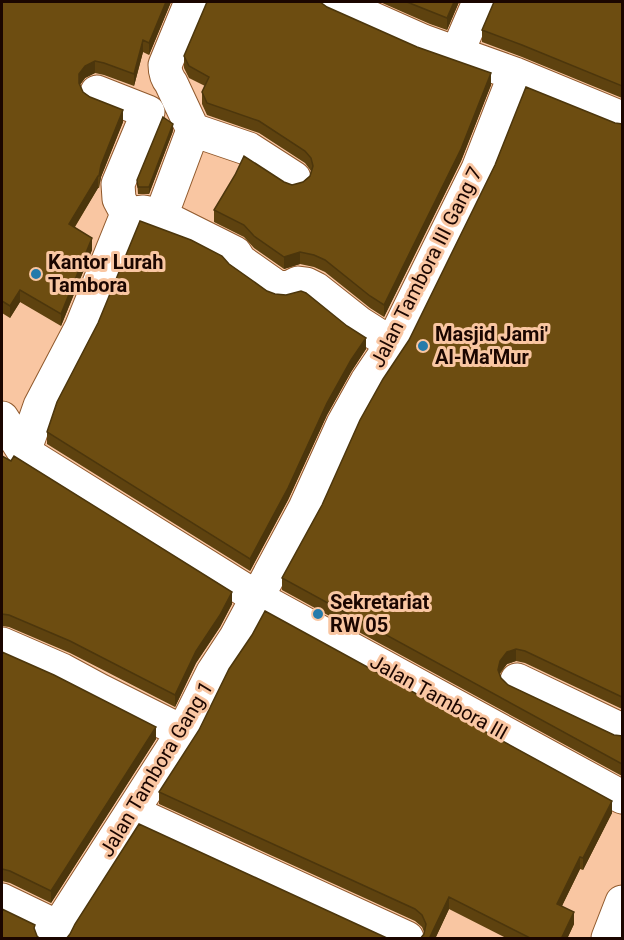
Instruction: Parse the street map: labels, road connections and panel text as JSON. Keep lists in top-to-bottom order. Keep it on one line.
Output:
{"streets":{"street":["Jalan Tambora III Gang 7","Jalan Tambora III","Jalan Tambora Gang 1"]},"crossings":[["Jalan Tambora III Gang 7","Jalan Tambora III"],["Jalan Tambora III Gang 7","Jalan Tambora Gang 1"],["Jalan Tambora III","Jalan Tambora Gang 1"]],"places":["Kantor Lurah Tambora","Masjid Jami' Al-Ma'Mur","Sekretariat RW 05"]}
